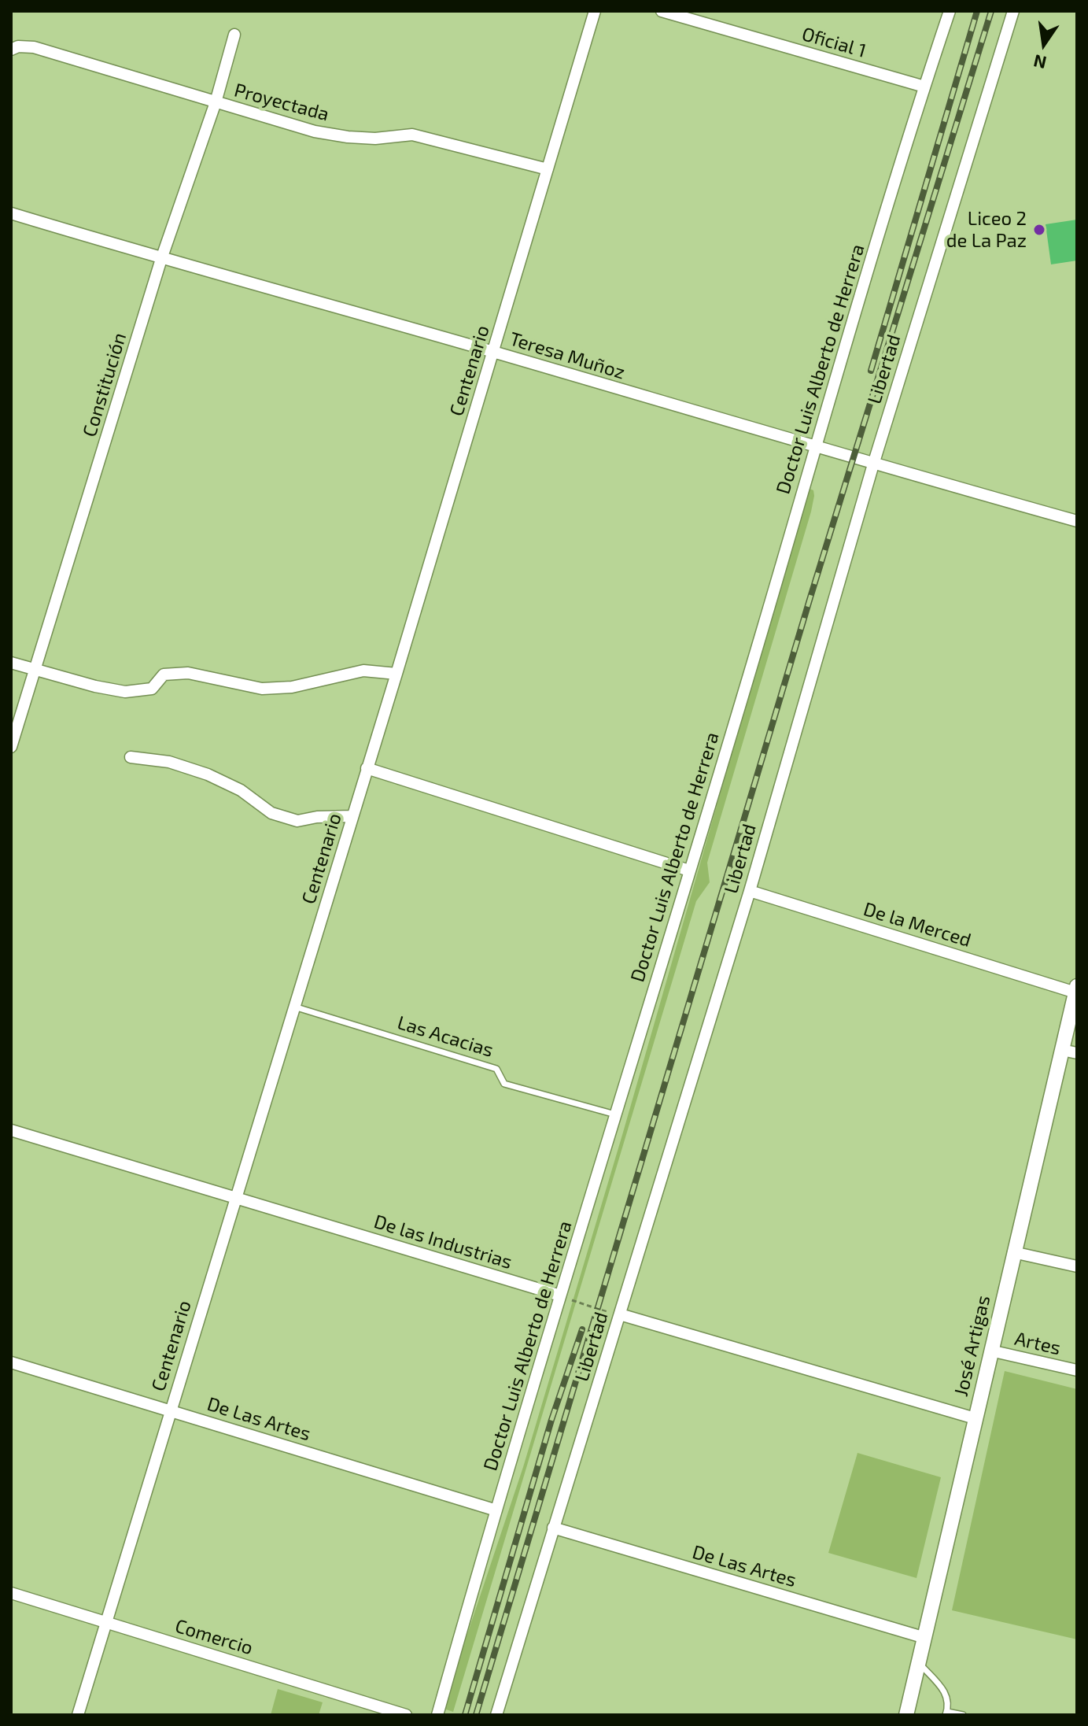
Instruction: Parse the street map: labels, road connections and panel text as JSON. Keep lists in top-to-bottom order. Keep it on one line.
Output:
{"streets":{"street":["Oficial 1","Proyectada","Teresa Muñoz","Doctor Luis Alberto de Herrera","Libertad","Centenario","Constitución","De la Merced","De las Industrias","Artes","José Artigas","De Las Artes","Comercio"],"lane":["Las Acacias"]},"crossings":[["Oficial 1","Doctor Luis Alberto de Herrera"],["Proyectada","Centenario"],["Proyectada","Constitución"],["Teresa Muñoz","Doctor Luis Alberto de Herrera"],["Teresa Muñoz","Libertad"],["Teresa Muñoz","Centenario"],["Teresa Muñoz","Constitución"],["Doctor Luis Alberto de Herrera","Las Acacias"],["Doctor Luis Alberto de Herrera","De las Industrias"],["Doctor Luis Alberto de Herrera","De Las Artes"],["Libertad","De la Merced"],["Libertad","De Las Artes"],["Centenario","Las Acacias"],["Centenario","De las Industrias"],["Centenario","De Las Artes"],["Centenario","Comercio"],["De la Merced","José Artigas"],["Artes","José Artigas"],["José Artigas","De Las Artes"]],"places":["Liceo 2 de La Paz"],"north":"bottom"}
